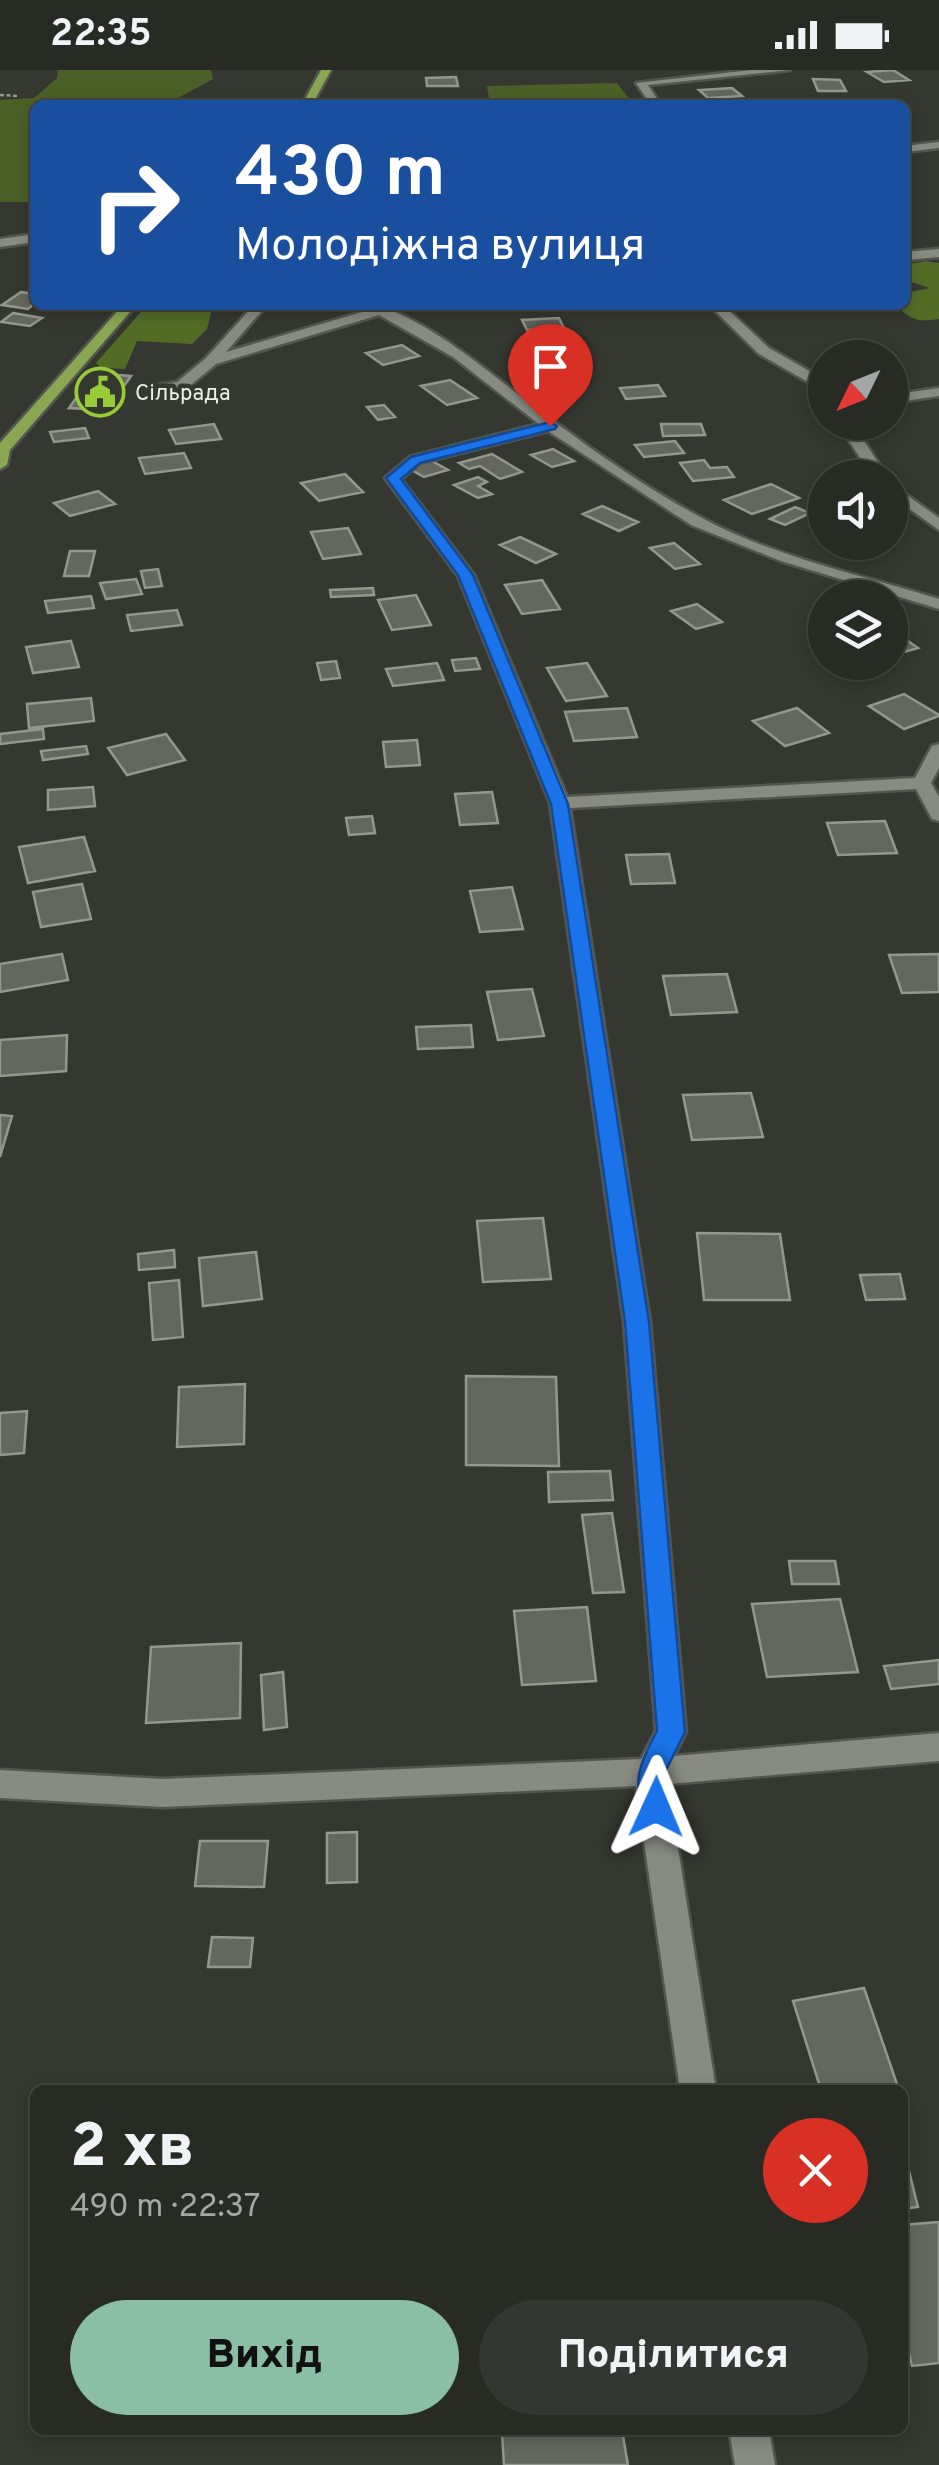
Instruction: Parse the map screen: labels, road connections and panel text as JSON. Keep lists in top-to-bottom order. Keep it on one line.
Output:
{"places":{"public building":["Сільрада"]},"north":"bottom left","page":{"status":"22:35","turn":["430 m","Молодіжна вулиця"],"heading":["2 хв","490 m · 22:37"],"buttons":["Вихід","Поділитися"]}}
